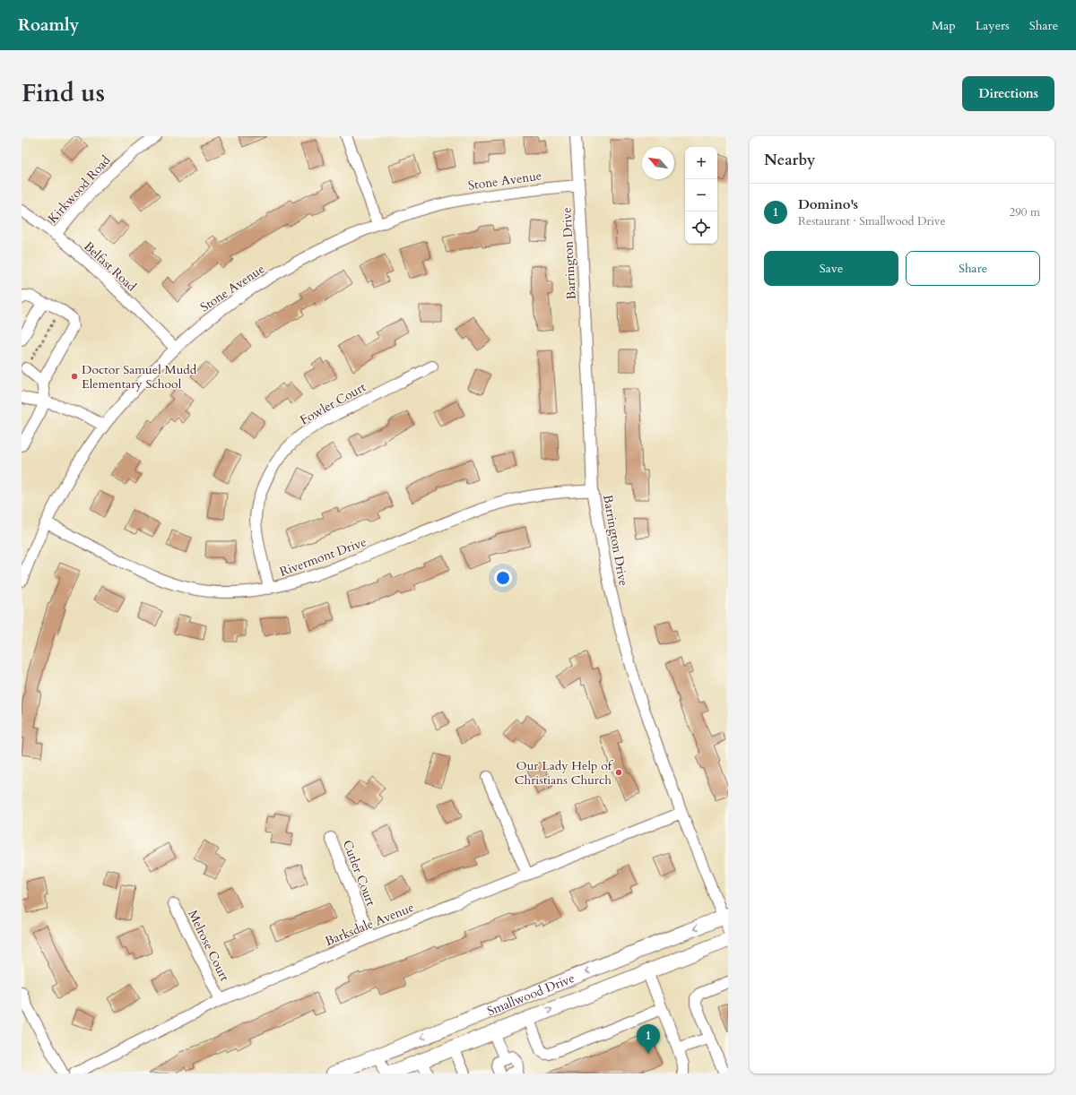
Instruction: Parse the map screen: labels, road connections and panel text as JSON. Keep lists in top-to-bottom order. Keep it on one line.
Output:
{"streets":{"main road":["Smallwood Drive"],"street":["Stone Avenue","Kirkwood Road","Barrington Drive","Belfast Road","Fowler Court","Rivermont Drive","Cutler Court","Barksdale Avenue","Melrose Court"]},"crossings":[["Stone Avenue","Barrington Drive"],["Stone Avenue","Belfast Road"],["Stone Avenue","Rivermont Drive"],["Kirkwood Road","Belfast Road"],["Barrington Drive","Rivermont Drive"],["Barrington Drive","Barksdale Avenue"],["Barrington Drive","Smallwood Drive"],["Fowler Court","Rivermont Drive"],["Cutler Court","Barksdale Avenue"],["Barksdale Avenue","Melrose Court"]],"places":["Doctor Samuel Mudd Elementary School","Our Lady Help of Christians Church"],"north":"top left","page":{"header":"Roamly","nav":["Map","Layers","Share"],"title":"Find us","buttons":["Directions",["Save","Share"]],"heading":"Nearby","map_buttons":["+","−"],"list":[{"mark":"1","name":"Domino's","note":"Restaurant · Smallwood Drive","value":"290 m"}],"pins":"1"}}
